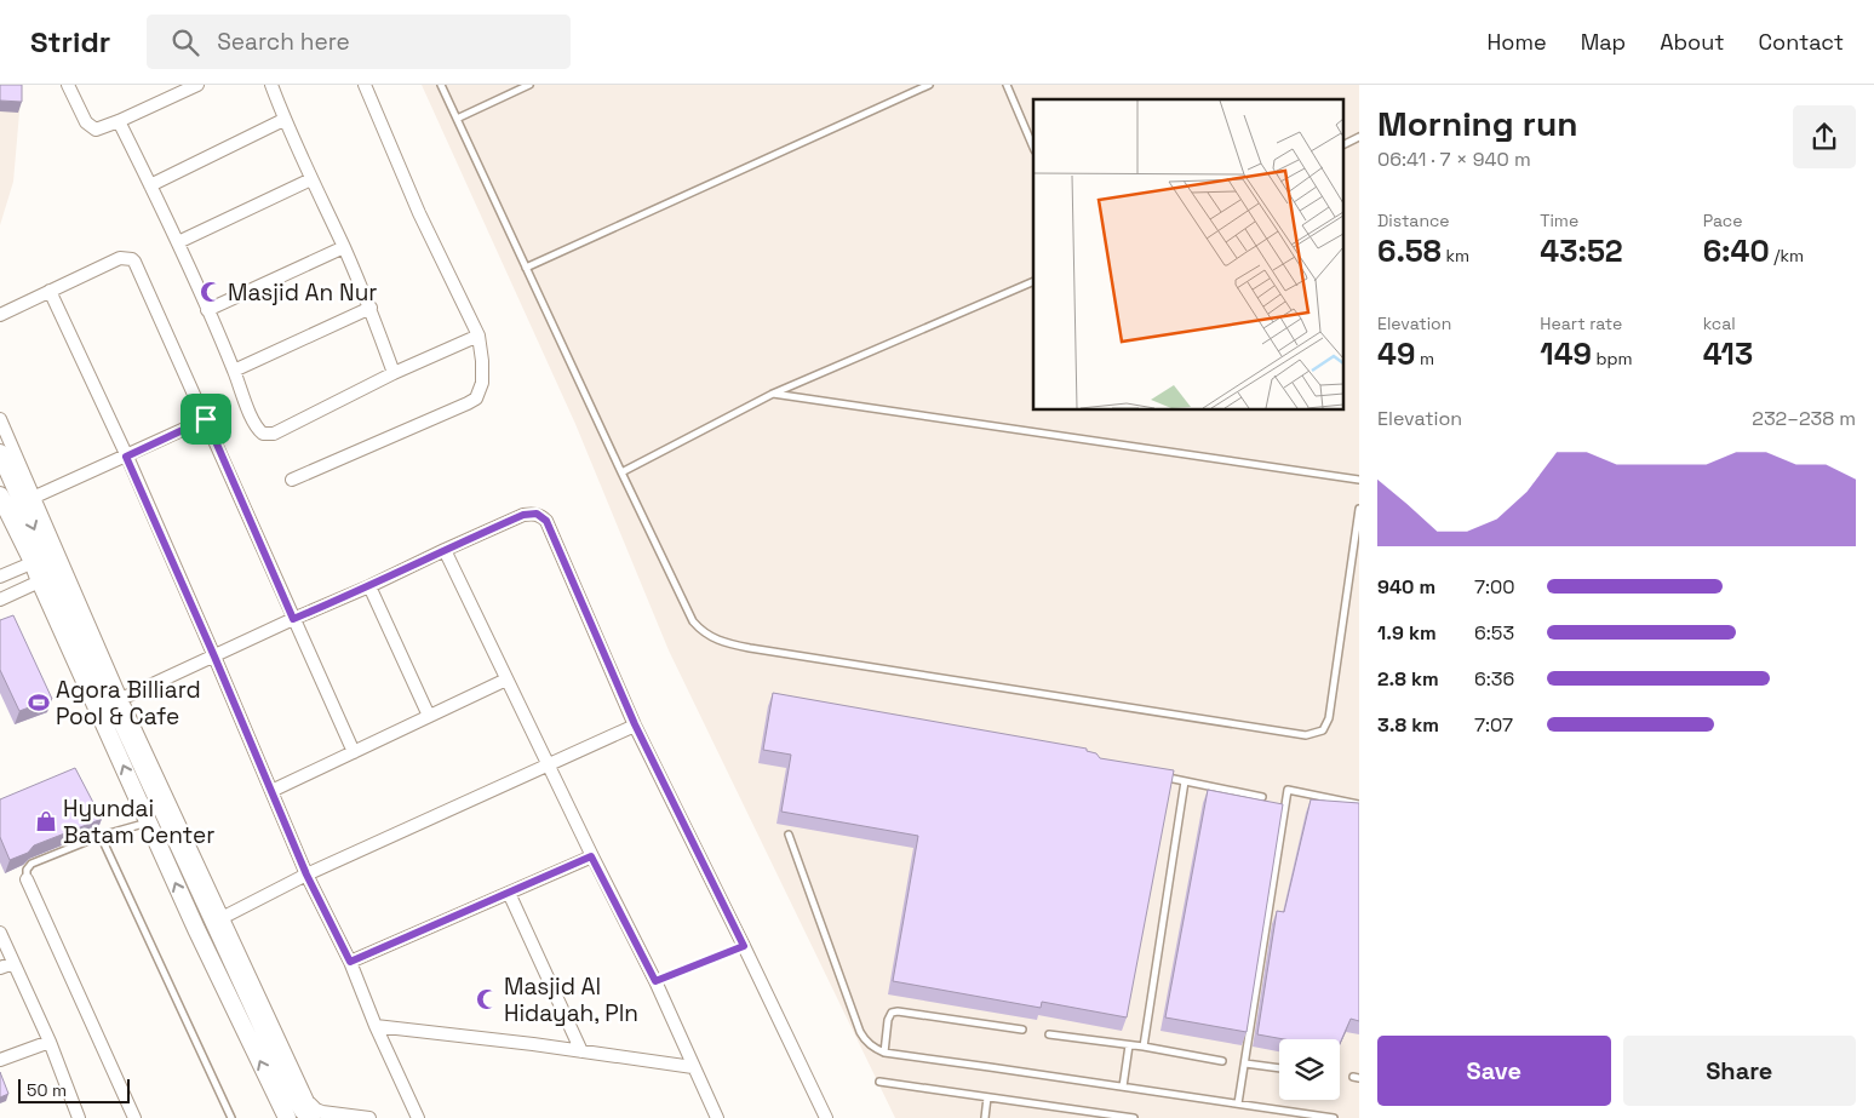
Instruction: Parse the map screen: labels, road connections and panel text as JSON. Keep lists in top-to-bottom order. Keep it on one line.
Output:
{"places":{"mosque":["Masjid An Nur","Masjid Al Hidayah, Pln"],"sports":["Agora Billiard Pool & Cafe"],"shop":["Hyundai Batam Center"]},"scale_bar":"50 m","page":{"header":"Stridr","search":"Search here","nav":["Home","Map","About","Contact"],"heading":["Morning run","06:41 · 7 × 940 m"],"stats":[["Distance","6.58 km"],["Time","43:52"],["Pace","6:40 /km"],["Elevation","49 m"],["Heart rate","149 bpm"],["kcal","413"]],"chart":["Elevation","232–238 m"],"list":[{"name":"940 m","note":"7:00"},{"name":"1.9 km","note":"6:53"},{"name":"2.8 km","note":"6:36"},{"name":"3.8 km","note":"7:07"}],"buttons":["Save","Share"],"scale":"50 m"}}
